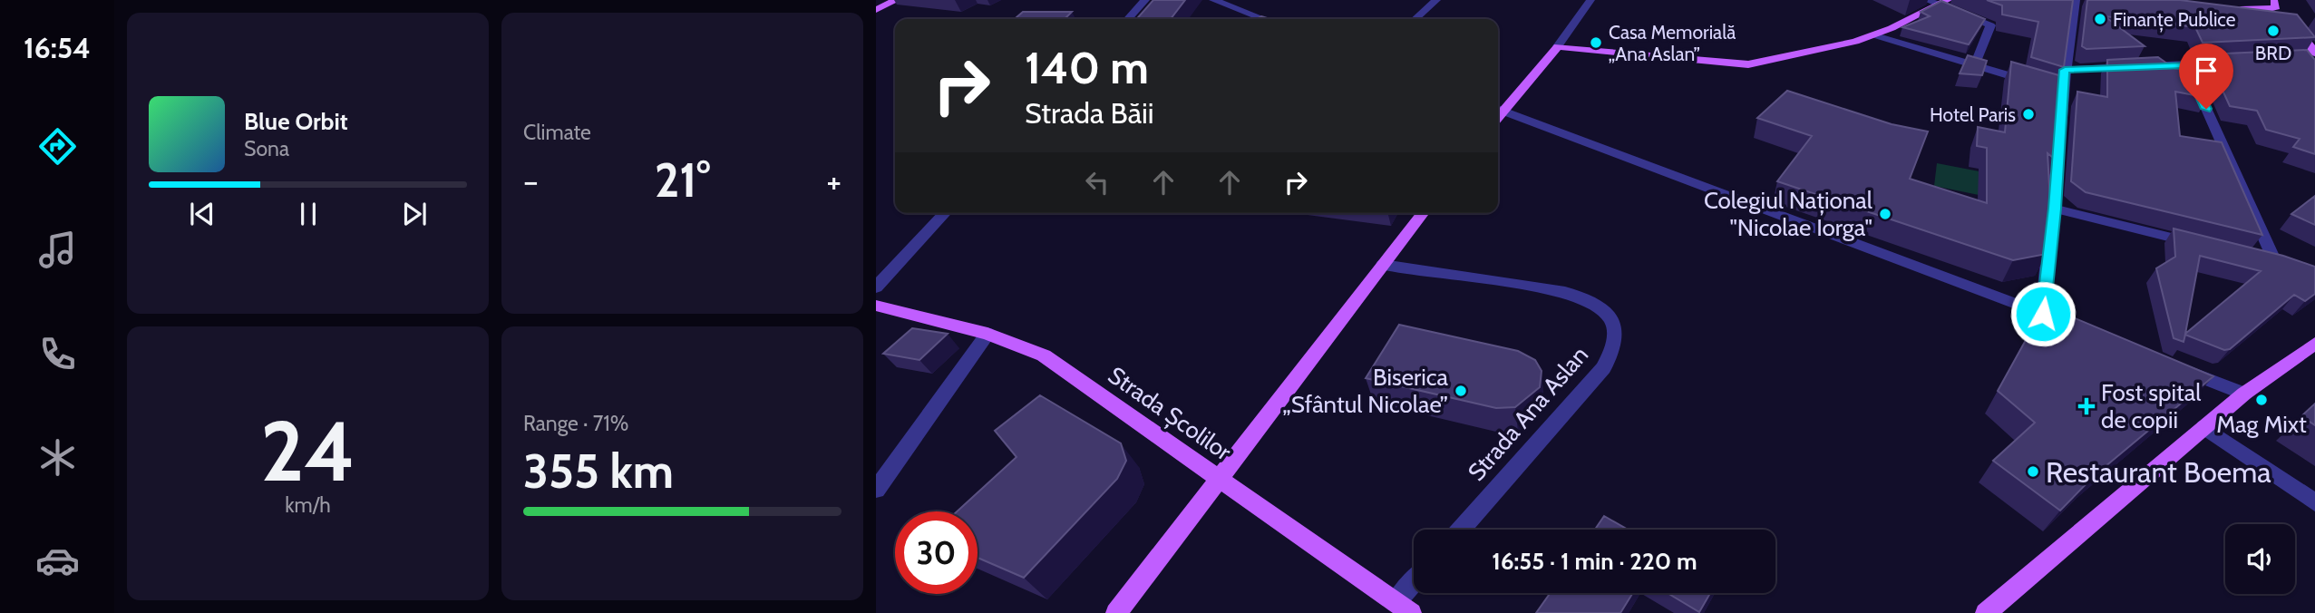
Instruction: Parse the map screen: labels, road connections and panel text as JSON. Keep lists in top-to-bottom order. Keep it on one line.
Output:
{"streets":{"main road":["Strada Școlilor"],"street":["Strada Ana Aslan"]},"places":{"other":["Finanțe Publice","BRD","Casa Memorială „Ana Aslan”","Hotel Paris","Colegiul Național \"Nicolae Iorga\"","Biserica „Sfântul Nicolae”","Mag Mixt","Restaurant Boema"],"health":["Fost spital de copii"]},"page":{"tabs":"16:54","tile":["Climate",["24","km/h"],["Range · 71%","355 km"]],"turn":["140 m","Strada Băii"],"song":["Blue Orbit","Sona"],"heat":["−","21°","+"],"limit":"30","trip":"16:55 · 1 min · 220 m"}}
